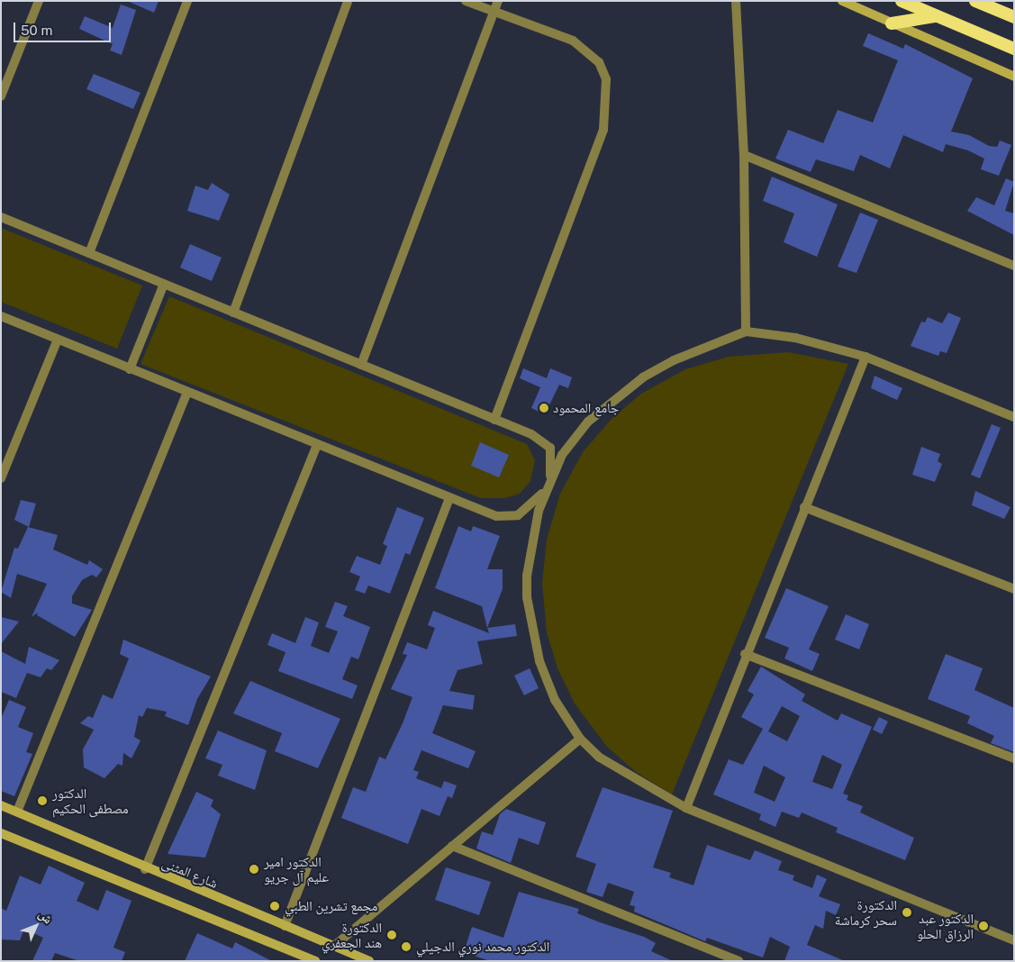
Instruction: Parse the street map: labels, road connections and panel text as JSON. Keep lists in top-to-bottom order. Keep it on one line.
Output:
{"streets":{"main road":["شارع المثنى"]},"places":["جامع المحمود","الدكتور مصطفى الحكيم","الدكتور امير عليم آل جريو","مجمع تشرين الطبي","الدكتورة سحر كرماشة","الدكتور عبد الرزاق الحلو","الدكتورة هند الجعفري","الدكتور محمد نوري الدجيلي"],"scale_bar":"50 m","north":"top right"}
